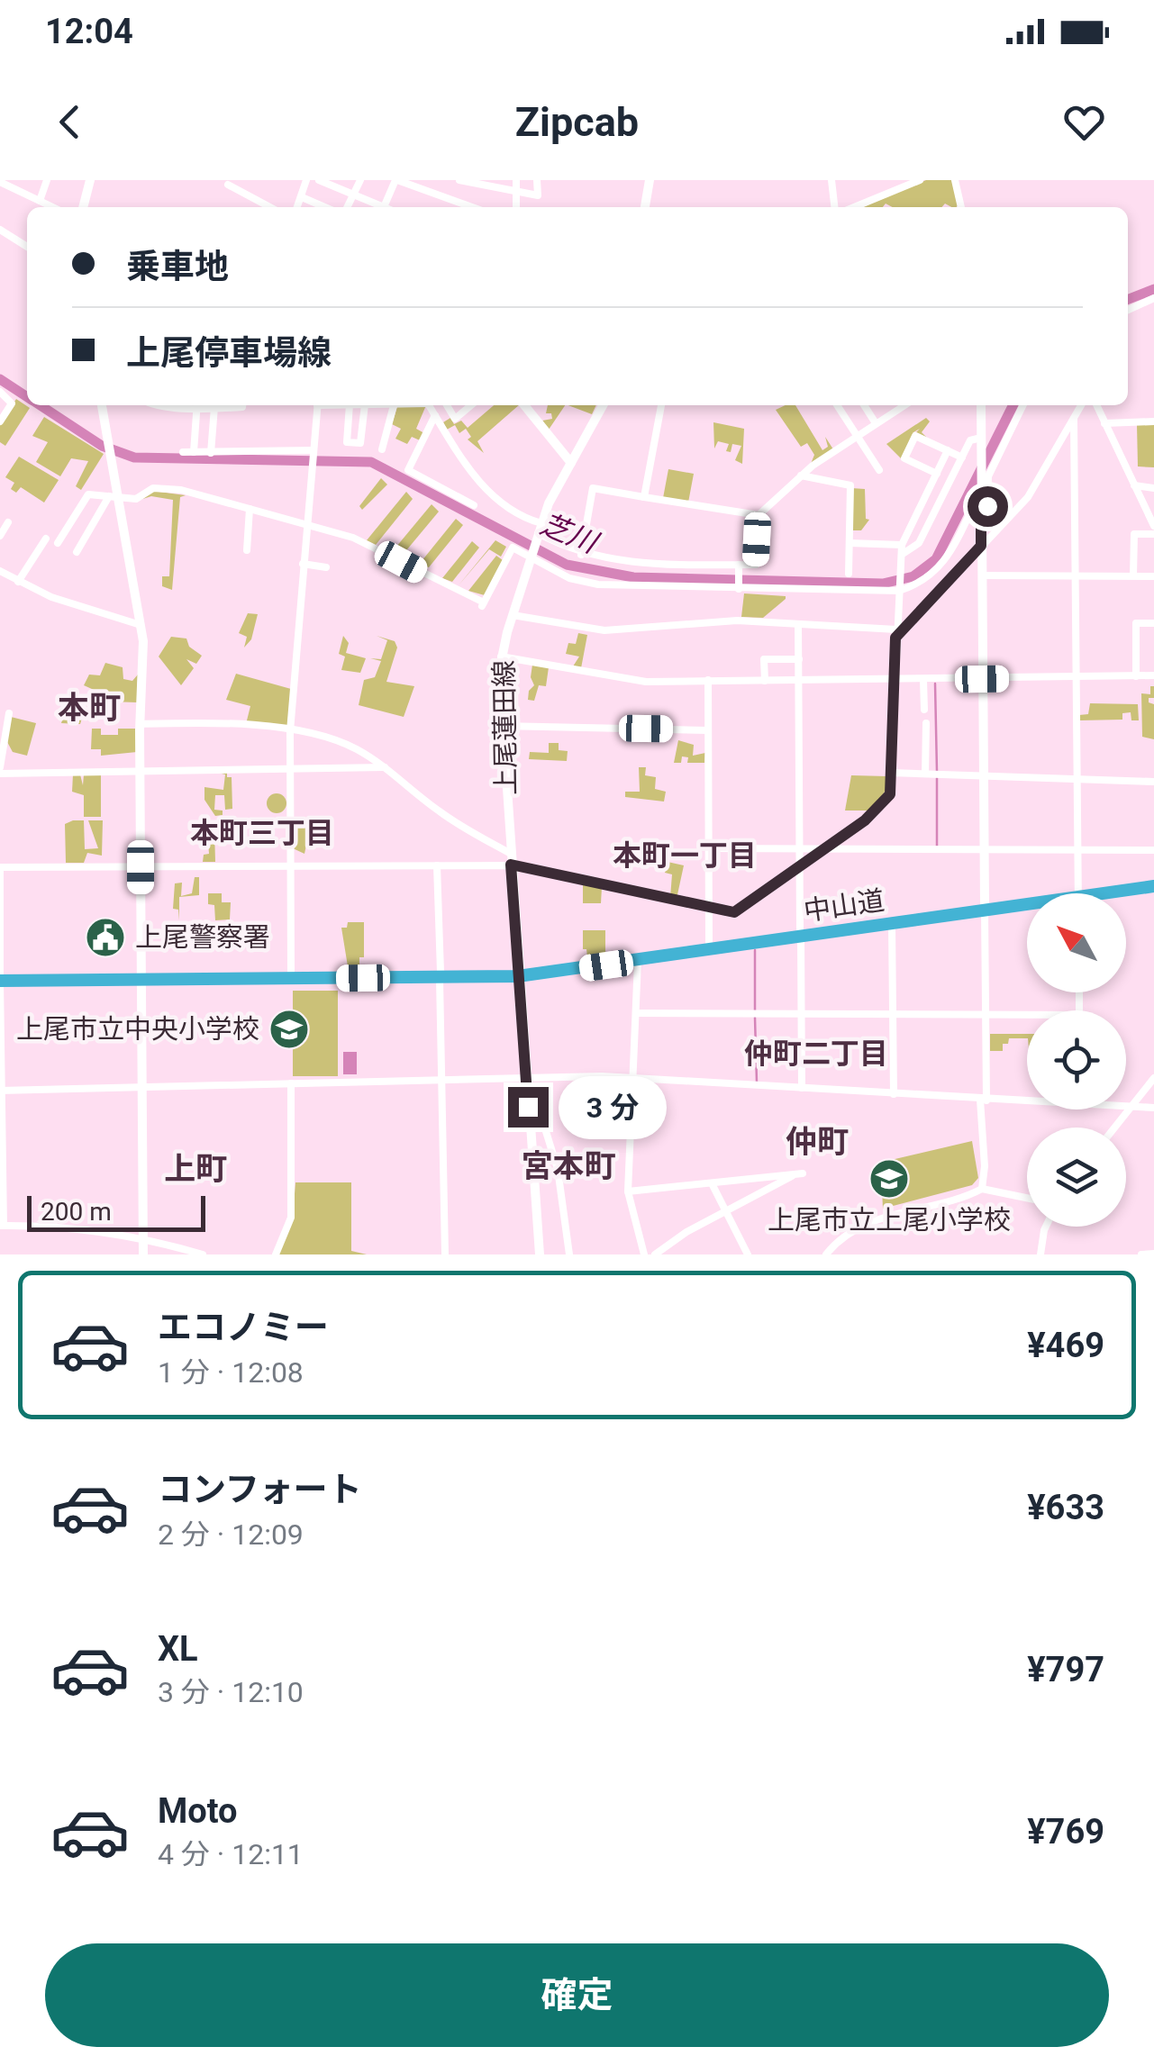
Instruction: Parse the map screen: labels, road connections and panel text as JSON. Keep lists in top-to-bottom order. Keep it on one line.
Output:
{"streets":{"highway":["中山道"],"street":["上尾蓮田線"]},"crossings":[["上尾蓮田線","中山道"]],"districts":["本町","本町三丁目","本町一丁目","仲町二丁目","仲町","宮本町","上町"],"water":["芝川"],"places":{"public building":["上尾警察署"],"school or university":["上尾市立中央小学校","上尾市立上尾小学校"]},"scale_bar":"200 m","north":"top left","page":{"status":"12:04","header":"Zipcab","banner":["乗車地","上尾停車場線"],"bubble":"3 分","scale":"200 m","list":[{"name":"エコノミー","note":"1 分 · 12:08","value":"¥469"},{"name":"コンフォート","note":"2 分 · 12:09","value":"¥633"},{"name":"XL","note":"3 分 · 12:10","value":"¥797"},{"name":"Moto","note":"4 分 · 12:11","value":"¥769"}],"buttons":"確定"}}
